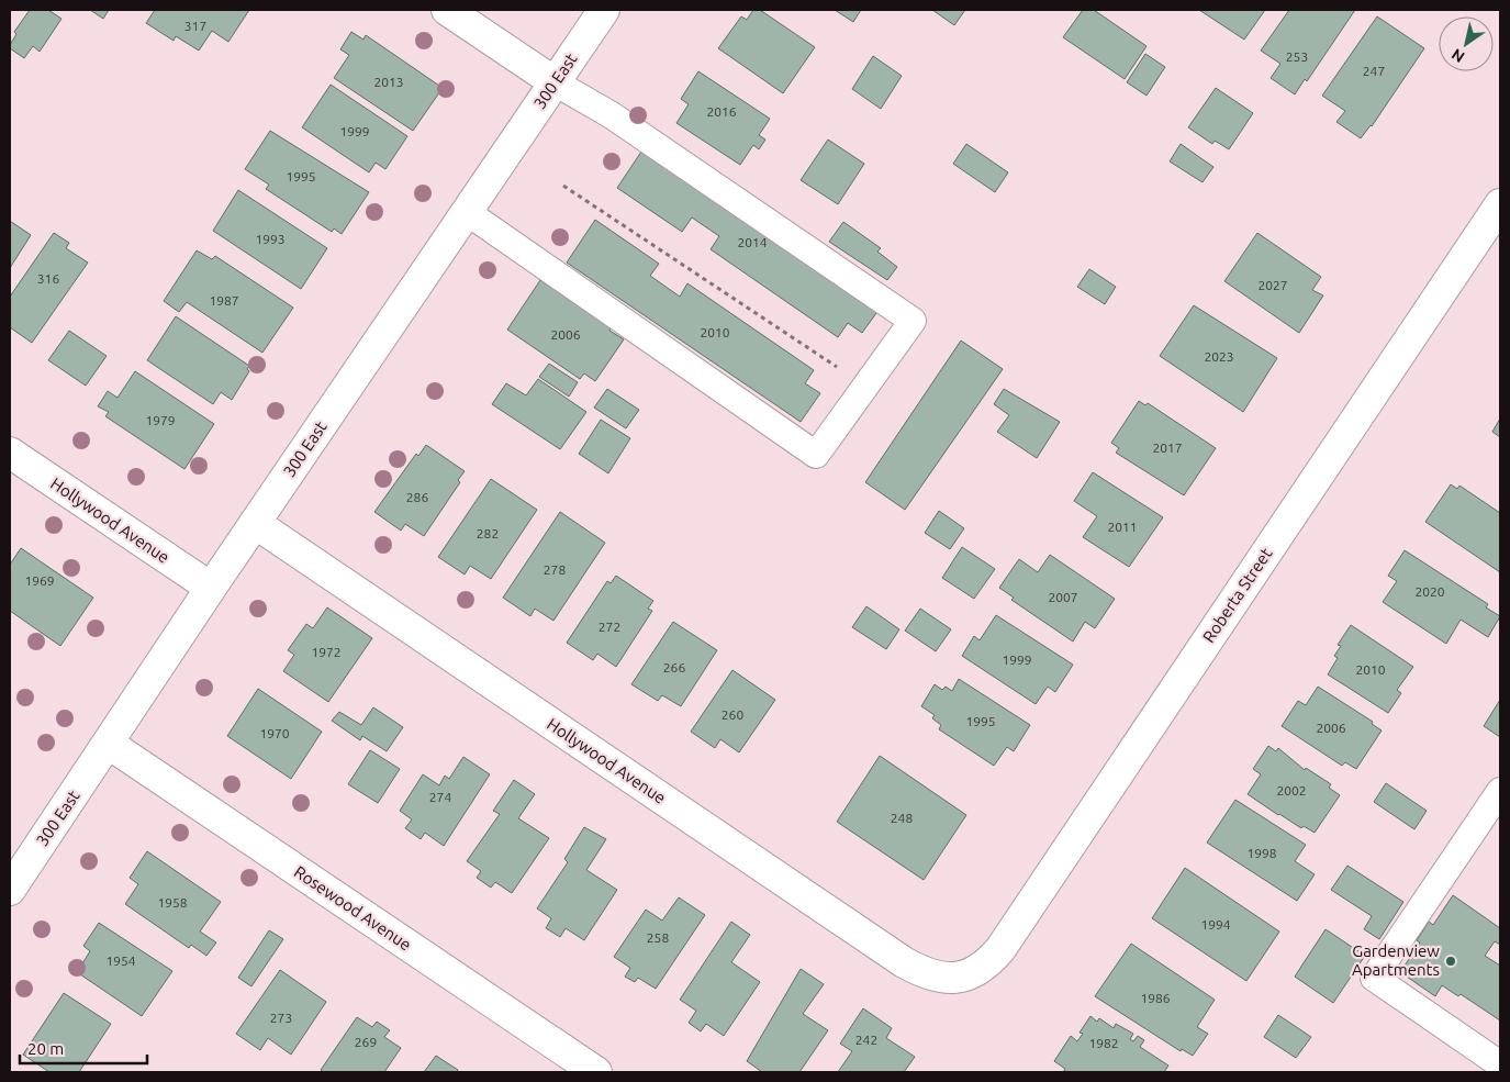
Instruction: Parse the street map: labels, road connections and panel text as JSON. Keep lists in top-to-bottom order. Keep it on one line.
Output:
{"streets":{"street":["300 East","Hollywood Avenue","Roberta Street","Rosewood Avenue"]},"crossings":[["300 East","Hollywood Avenue"],["300 East","Rosewood Avenue"],["Hollywood Avenue","Roberta Street"]],"places":["Gardenview Apartments"],"house_numbers":["317","253","247","2013","2016","1999","1995","1993","2014","316","2027","1987","2010","2006","2023","1979","2017","286","2011","282","278","1969","2020","2007","272","1972","1999","266","2010","260","1995","2006","1970","2002","274","248","1998","1958","1994","258","1954","1986","273","242","269","1982"],"scale_bar":"20 m","north":"bottom left"}
